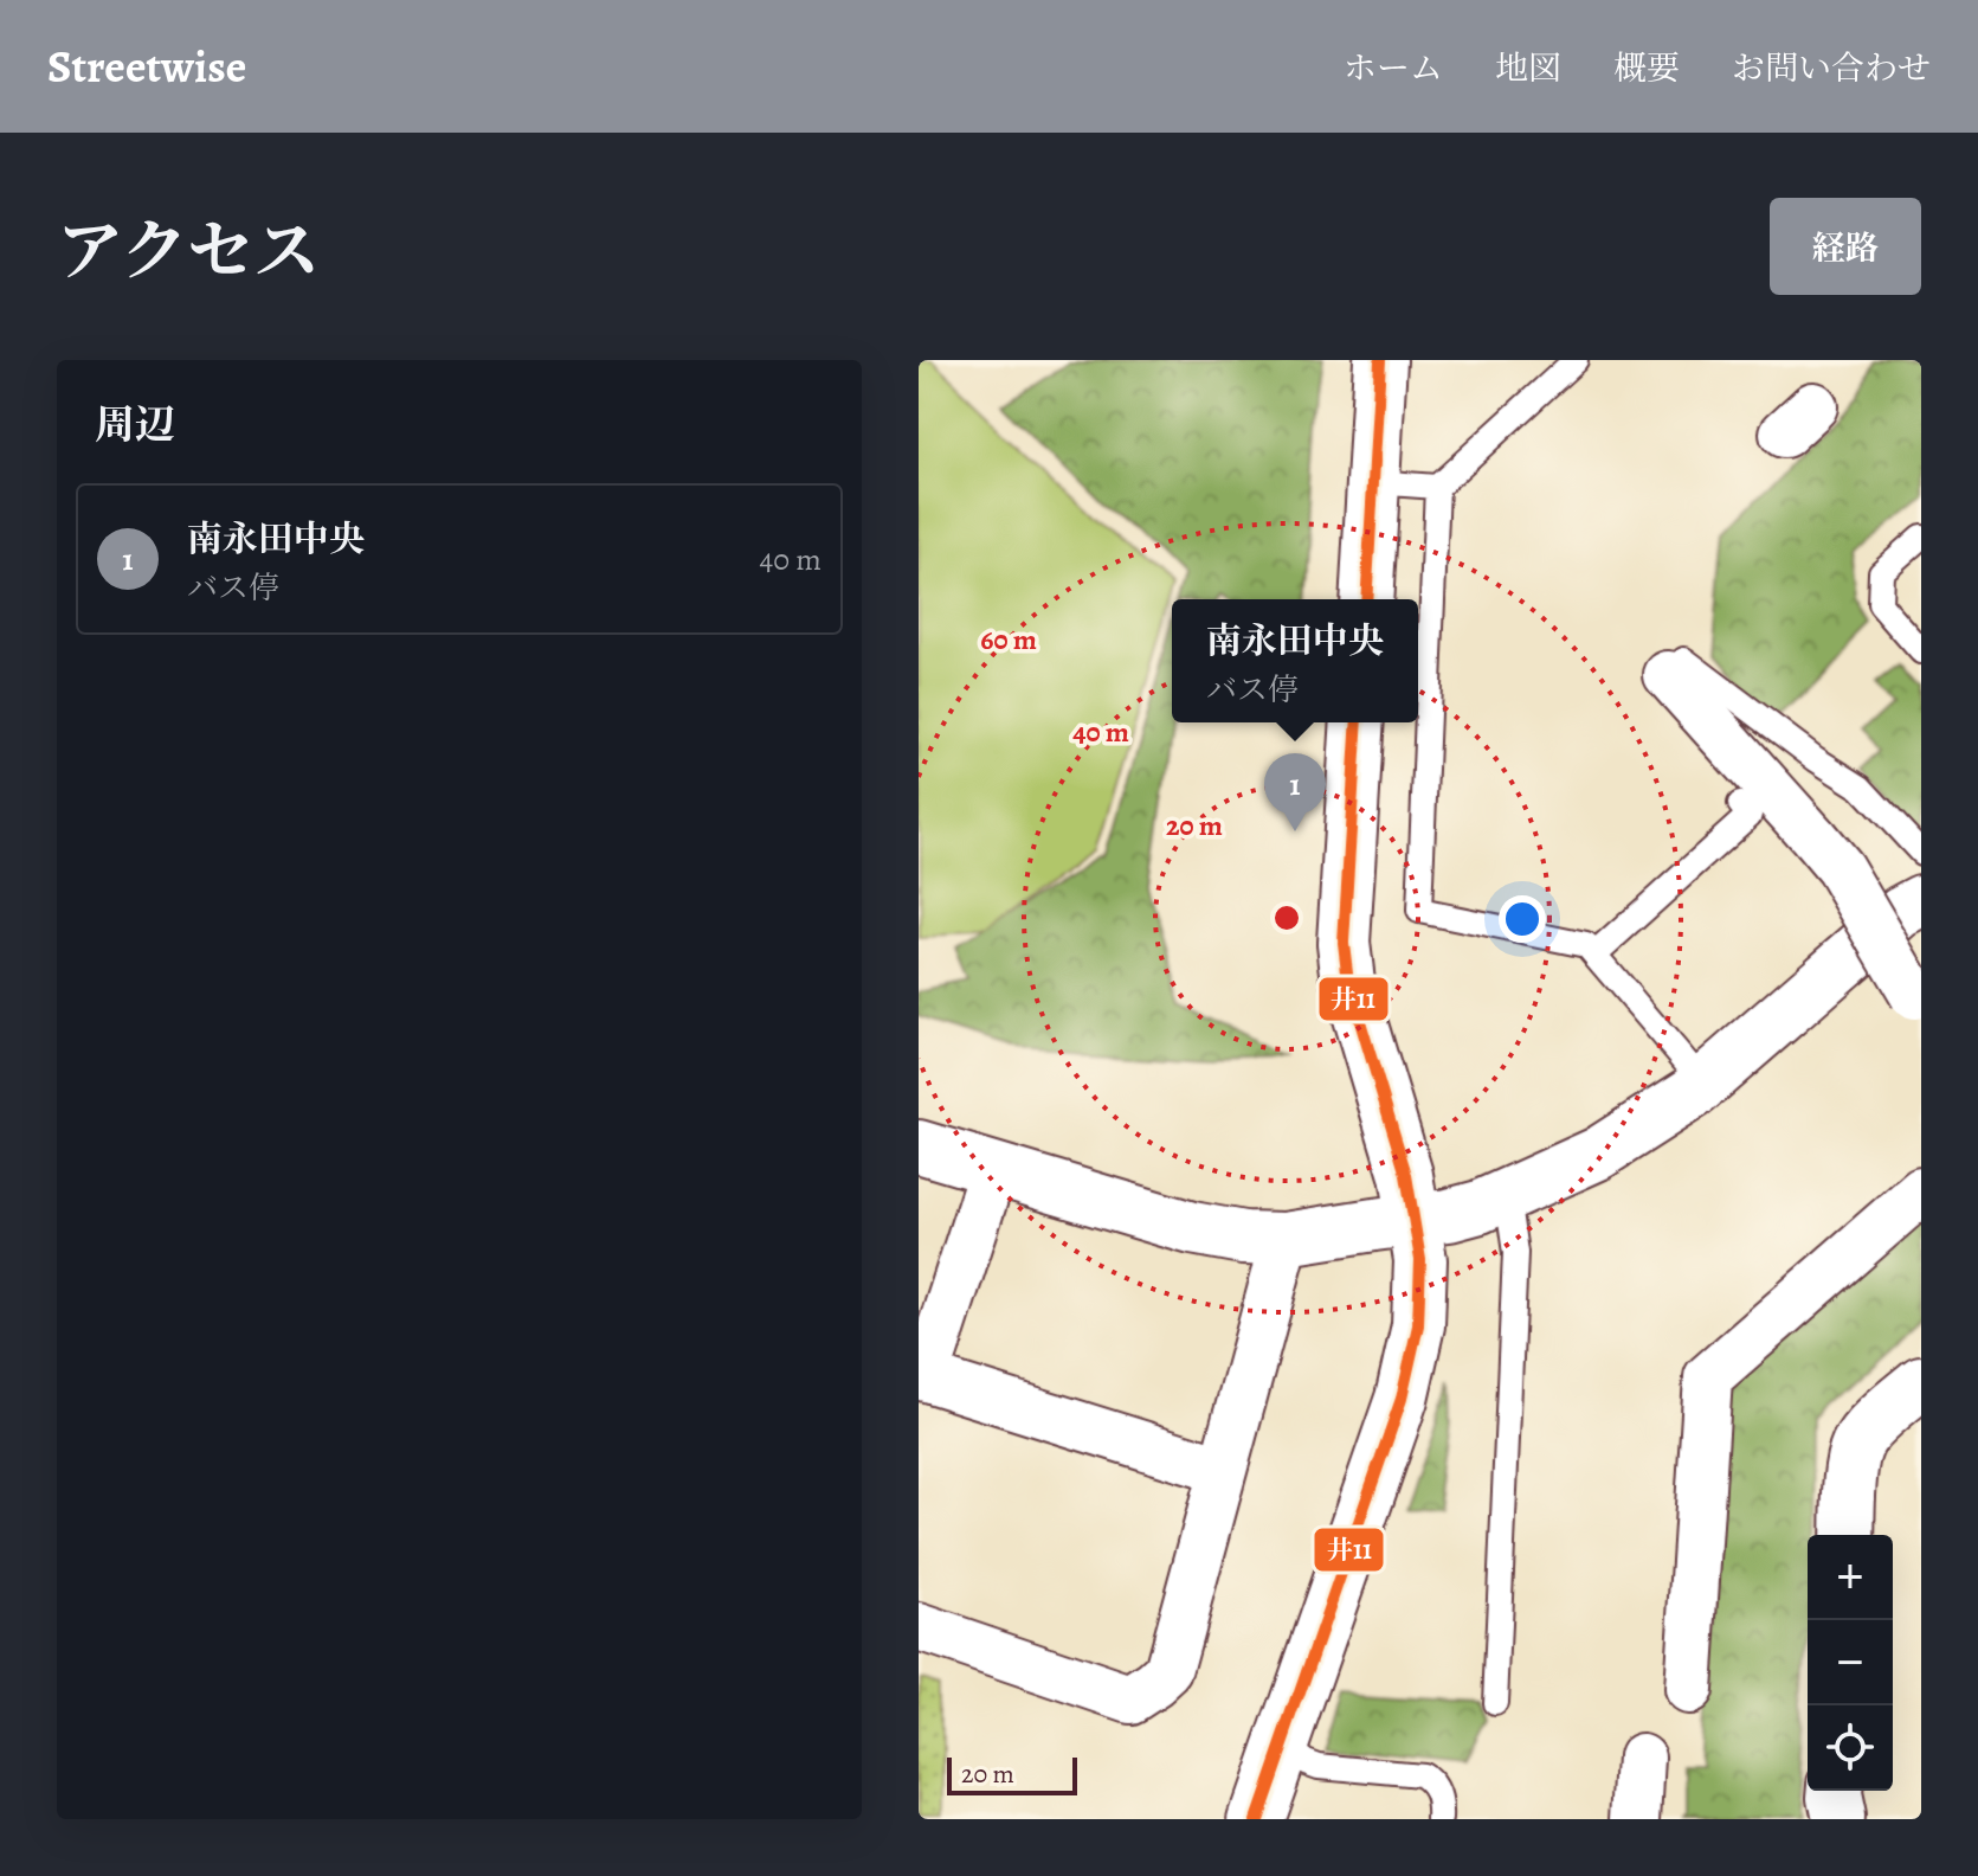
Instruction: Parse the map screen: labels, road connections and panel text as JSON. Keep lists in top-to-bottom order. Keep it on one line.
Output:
{"lines":["transit line 井11"],"scale_bar":"20 m","page":{"header":"Streetwise","nav":["ホーム","地図","概要","お問い合わせ"],"title":"アクセス","buttons":"経路","heading":"周辺","list":[{"mark":"1","name":"南永田中央","note":"バス停","value":"40 m"}],"popup":["南永田中央","バス停"],"pins":"1","map_buttons":["+","−"],"scale":"20 m"},"rings":["60 m","40 m","20 m"]}
